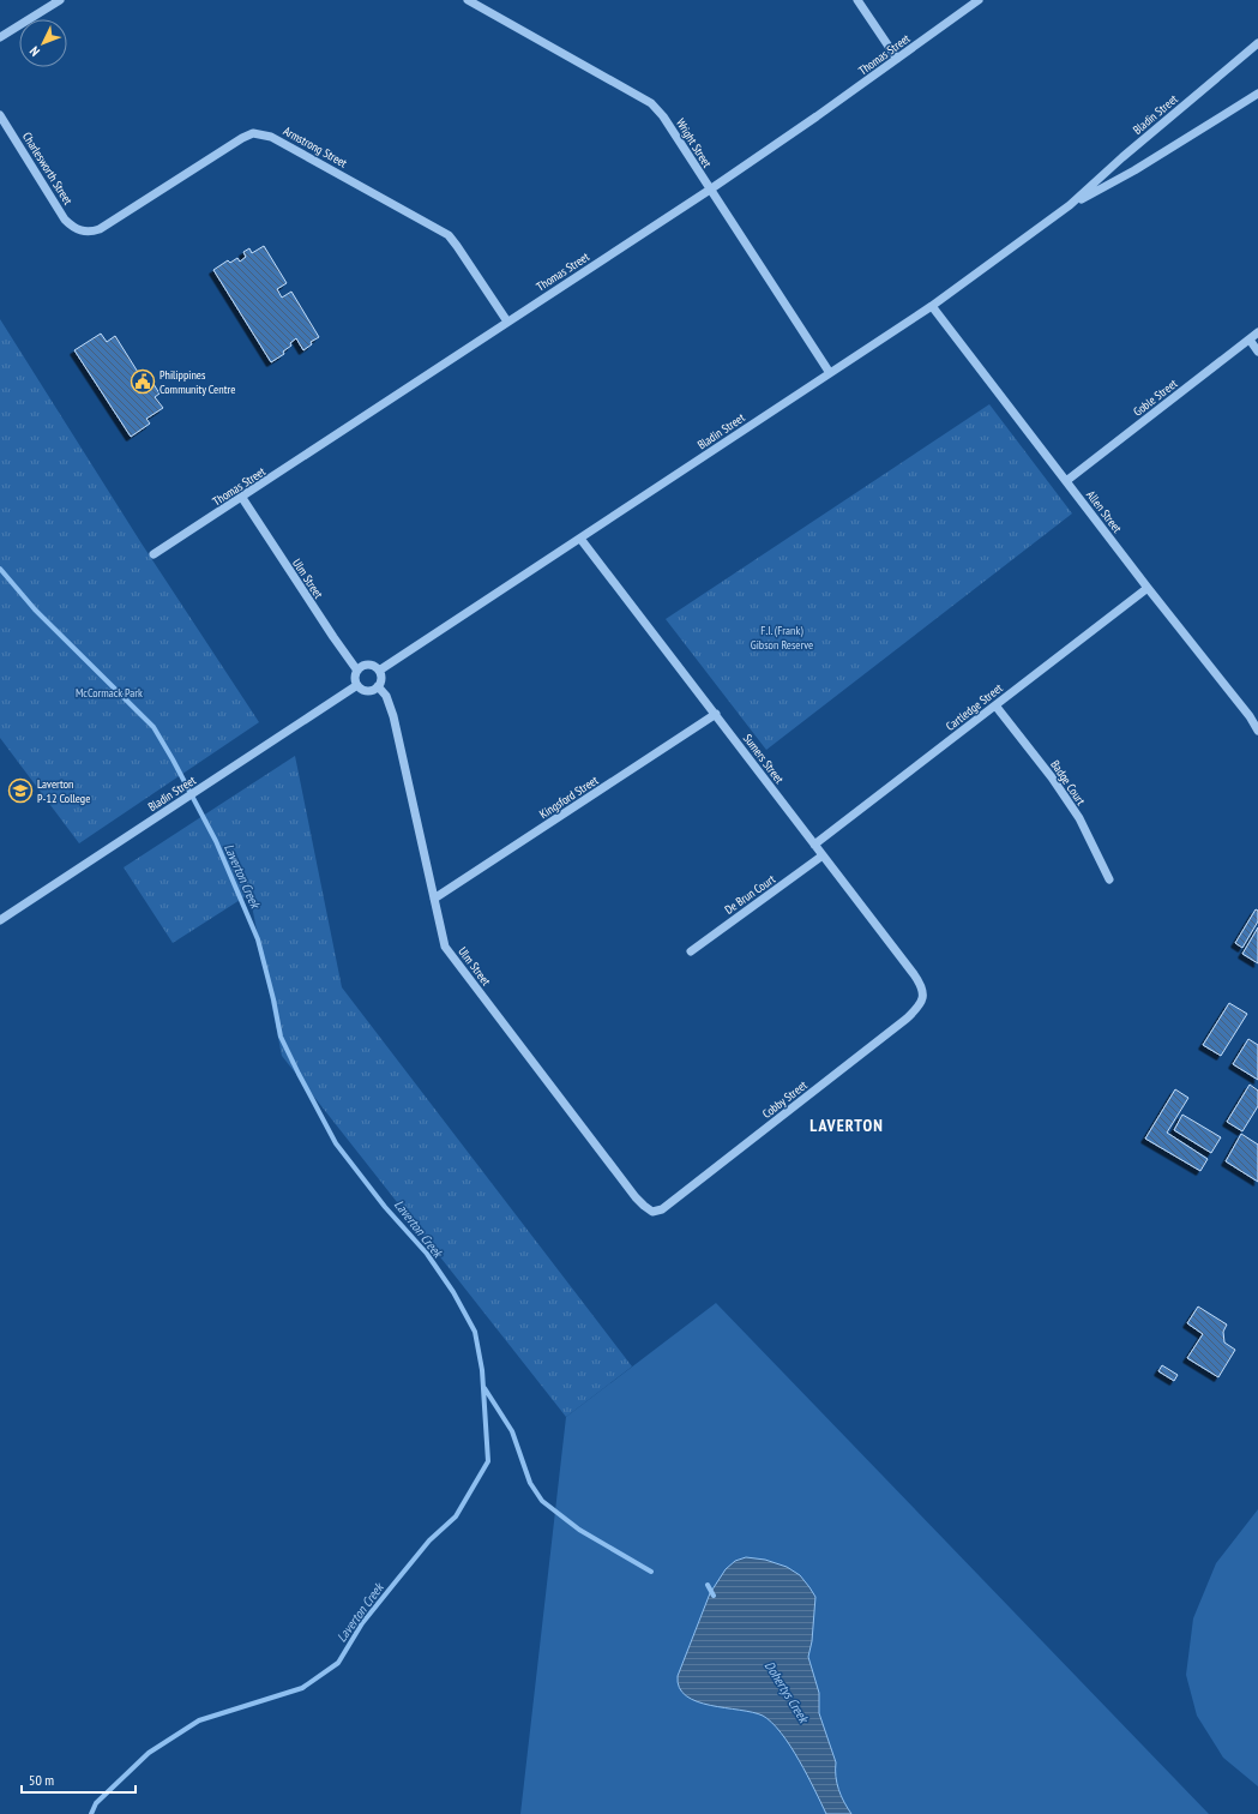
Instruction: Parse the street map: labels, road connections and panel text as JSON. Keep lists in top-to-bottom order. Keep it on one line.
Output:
{"streets":{"street":["Thomas Street","Bladin Street","Wright Street","Armstrong Street","Charlesworth Street","Goble Street","Allen Street","Ulm Street","Cartledge Street","Sumers Street","Badge Court","Kingsford Street","De Brun Court","Cobby Street"]},"crossings":[["Thomas Street","Wright Street"],["Thomas Street","Armstrong Street"],["Thomas Street","Ulm Street"],["Bladin Street","Wright Street"],["Bladin Street","Allen Street"],["Bladin Street","Ulm Street"],["Bladin Street","Sumers Street"],["Armstrong Street","Charlesworth Street"],["Goble Street","Allen Street"],["Allen Street","Cartledge Street"],["Ulm Street","Kingsford Street"],["Ulm Street","Cobby Street"],["Cartledge Street","Sumers Street"],["Cartledge Street","Badge Court"],["Sumers Street","Kingsford Street"],["Sumers Street","De Brun Court"],["Sumers Street","Cobby Street"]],"districts":["LAVERTON"],"water":["Laverton Creek","Dohertys Creek"],"parks":["F.I. (Frank) Gibson Reserve","McCormack Park"],"places":{"public building":["Philippines Community Centre"],"school or university":["Laverton P-12 College"]},"scale_bar":"50 m","north":"bottom left"}
